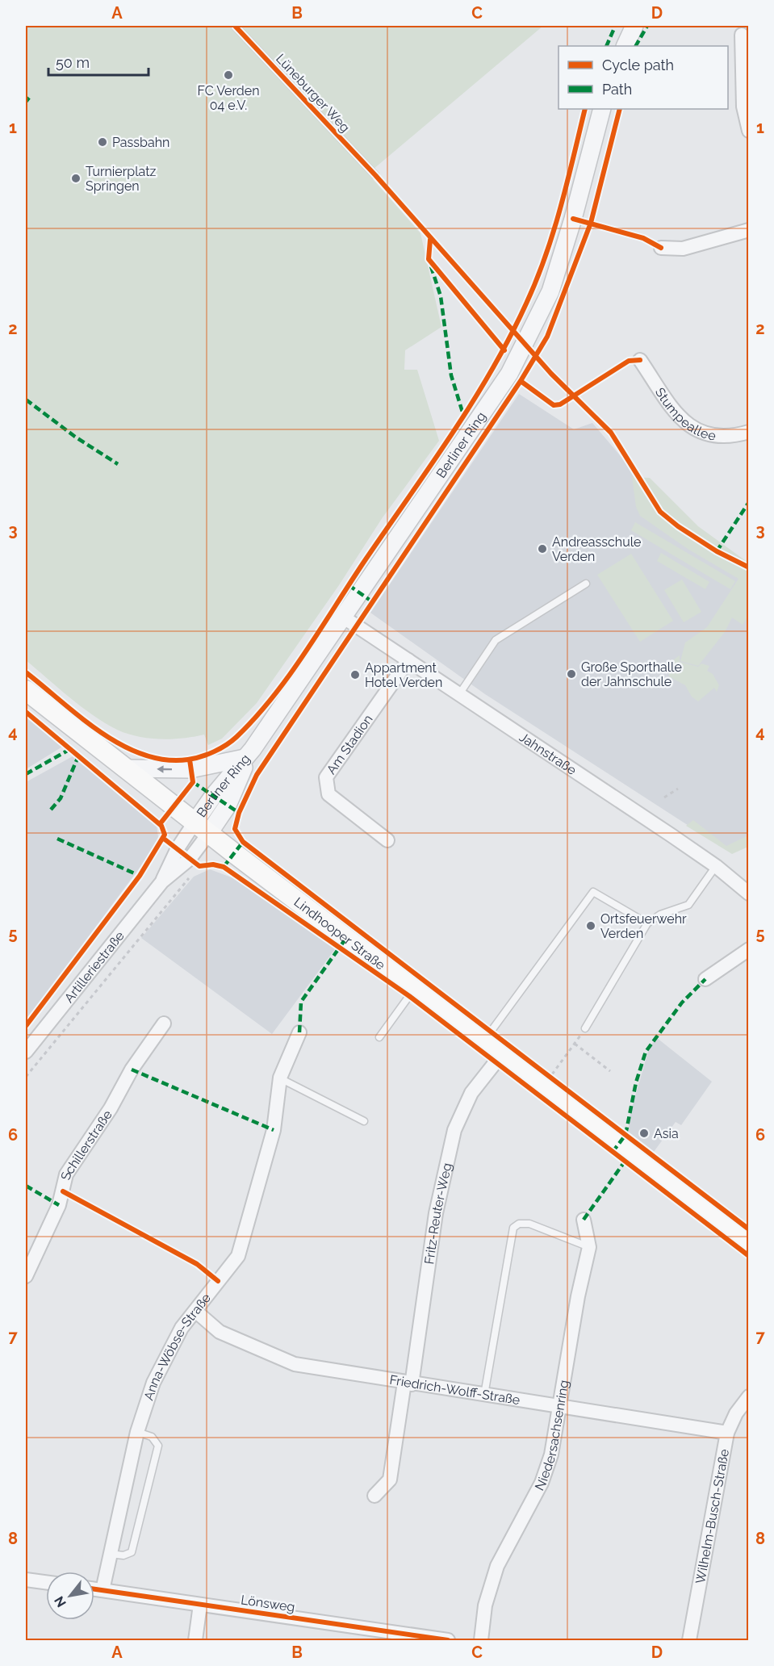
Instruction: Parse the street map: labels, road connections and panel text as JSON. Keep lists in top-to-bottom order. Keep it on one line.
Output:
{"streets":{"main road":["Lindhooper Straße"],"street":["Stumpeallee","Berliner Ring","Am Stadion","Jahnstraße","Artilleriestraße","Schillerstraße","Fritz-Reuter-Weg","Anna-Wöbse-Straße","Friedrich-Wolff-Straße","Niedersachsenring","Wilhelm-Busch-Straße","Lönsweg"],"lane":["Lüneburger Weg"]},"crossings":[["Berliner Ring","Jahnstraße"],["Berliner Ring","Lindhooper Straße"],["Berliner Ring","Artilleriestraße"],["Am Stadion","Jahnstraße"],["Lindhooper Straße","Artilleriestraße"],["Lindhooper Straße","Fritz-Reuter-Weg"],["Fritz-Reuter-Weg","Friedrich-Wolff-Straße"],["Anna-Wöbse-Straße","Friedrich-Wolff-Straße"],["Anna-Wöbse-Straße","Lönsweg"],["Friedrich-Wolff-Straße","Niedersachsenring"],["Friedrich-Wolff-Straße","Wilhelm-Busch-Straße"]],"places":["FC Verden 04 e.V.","Passbahn","Turnierplatz Springen","Andreasschule Verden","Große Sporthalle der Jahnschule","Appartment Hotel Verden","Ortsfeuerwehr Verden","Asia"],"legend":["Cycle path","Path"],"scale_bar":"50 m","north":"bottom left","grid":{"columns":["A","B","C","D"],"rows":["1","2","3","4","5","6","7","8"]}}
